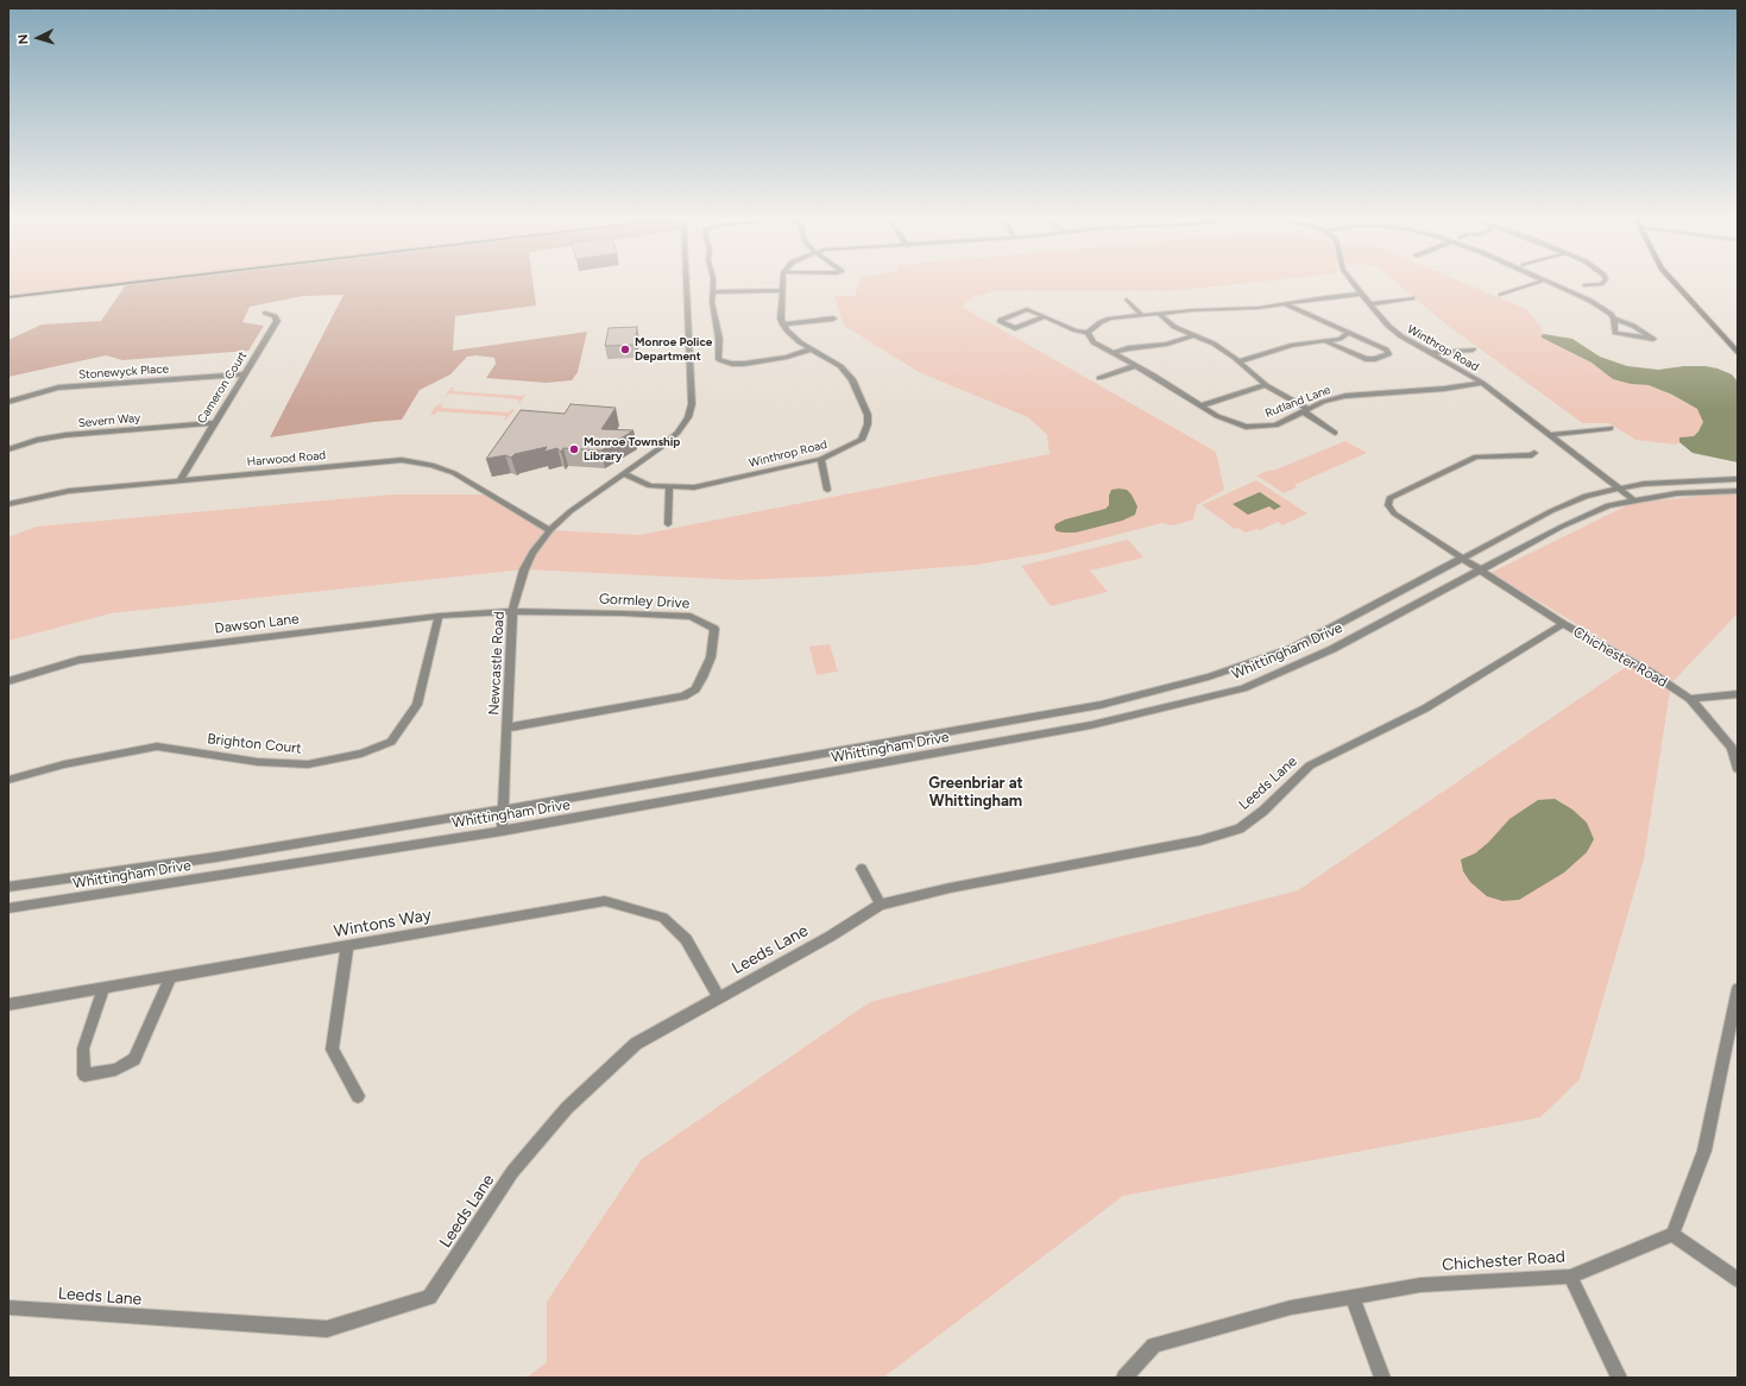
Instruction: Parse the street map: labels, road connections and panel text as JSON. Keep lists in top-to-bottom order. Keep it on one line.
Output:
{"streets":{"street":["Winthrop Road","Stonewyck Place","Cameron Court","Rutland Lane","Severn Way","Harwood Road","Gormley Drive","Dawson Lane","Whittingham Drive","Chichester Road","Newcastle Road","Brighton Court","Leeds Lane","Wintons Way"]},"crossings":[["Winthrop Road","Rutland Lane"],["Winthrop Road","Whittingham Drive"],["Winthrop Road","Newcastle Road"],["Stonewyck Place","Cameron Court"],["Cameron Court","Severn Way"],["Cameron Court","Harwood Road"],["Harwood Road","Newcastle Road"],["Gormley Drive","Dawson Lane"],["Gormley Drive","Newcastle Road"],["Dawson Lane","Newcastle Road"],["Dawson Lane","Brighton Court"],["Whittingham Drive","Chichester Road"],["Whittingham Drive","Newcastle Road"],["Chichester Road","Leeds Lane"],["Leeds Lane","Wintons Way"]],"districts":["Greenbriar at Whittingham"],"places":["Monroe Police Department","Monroe Township Library"],"north":"left"}
